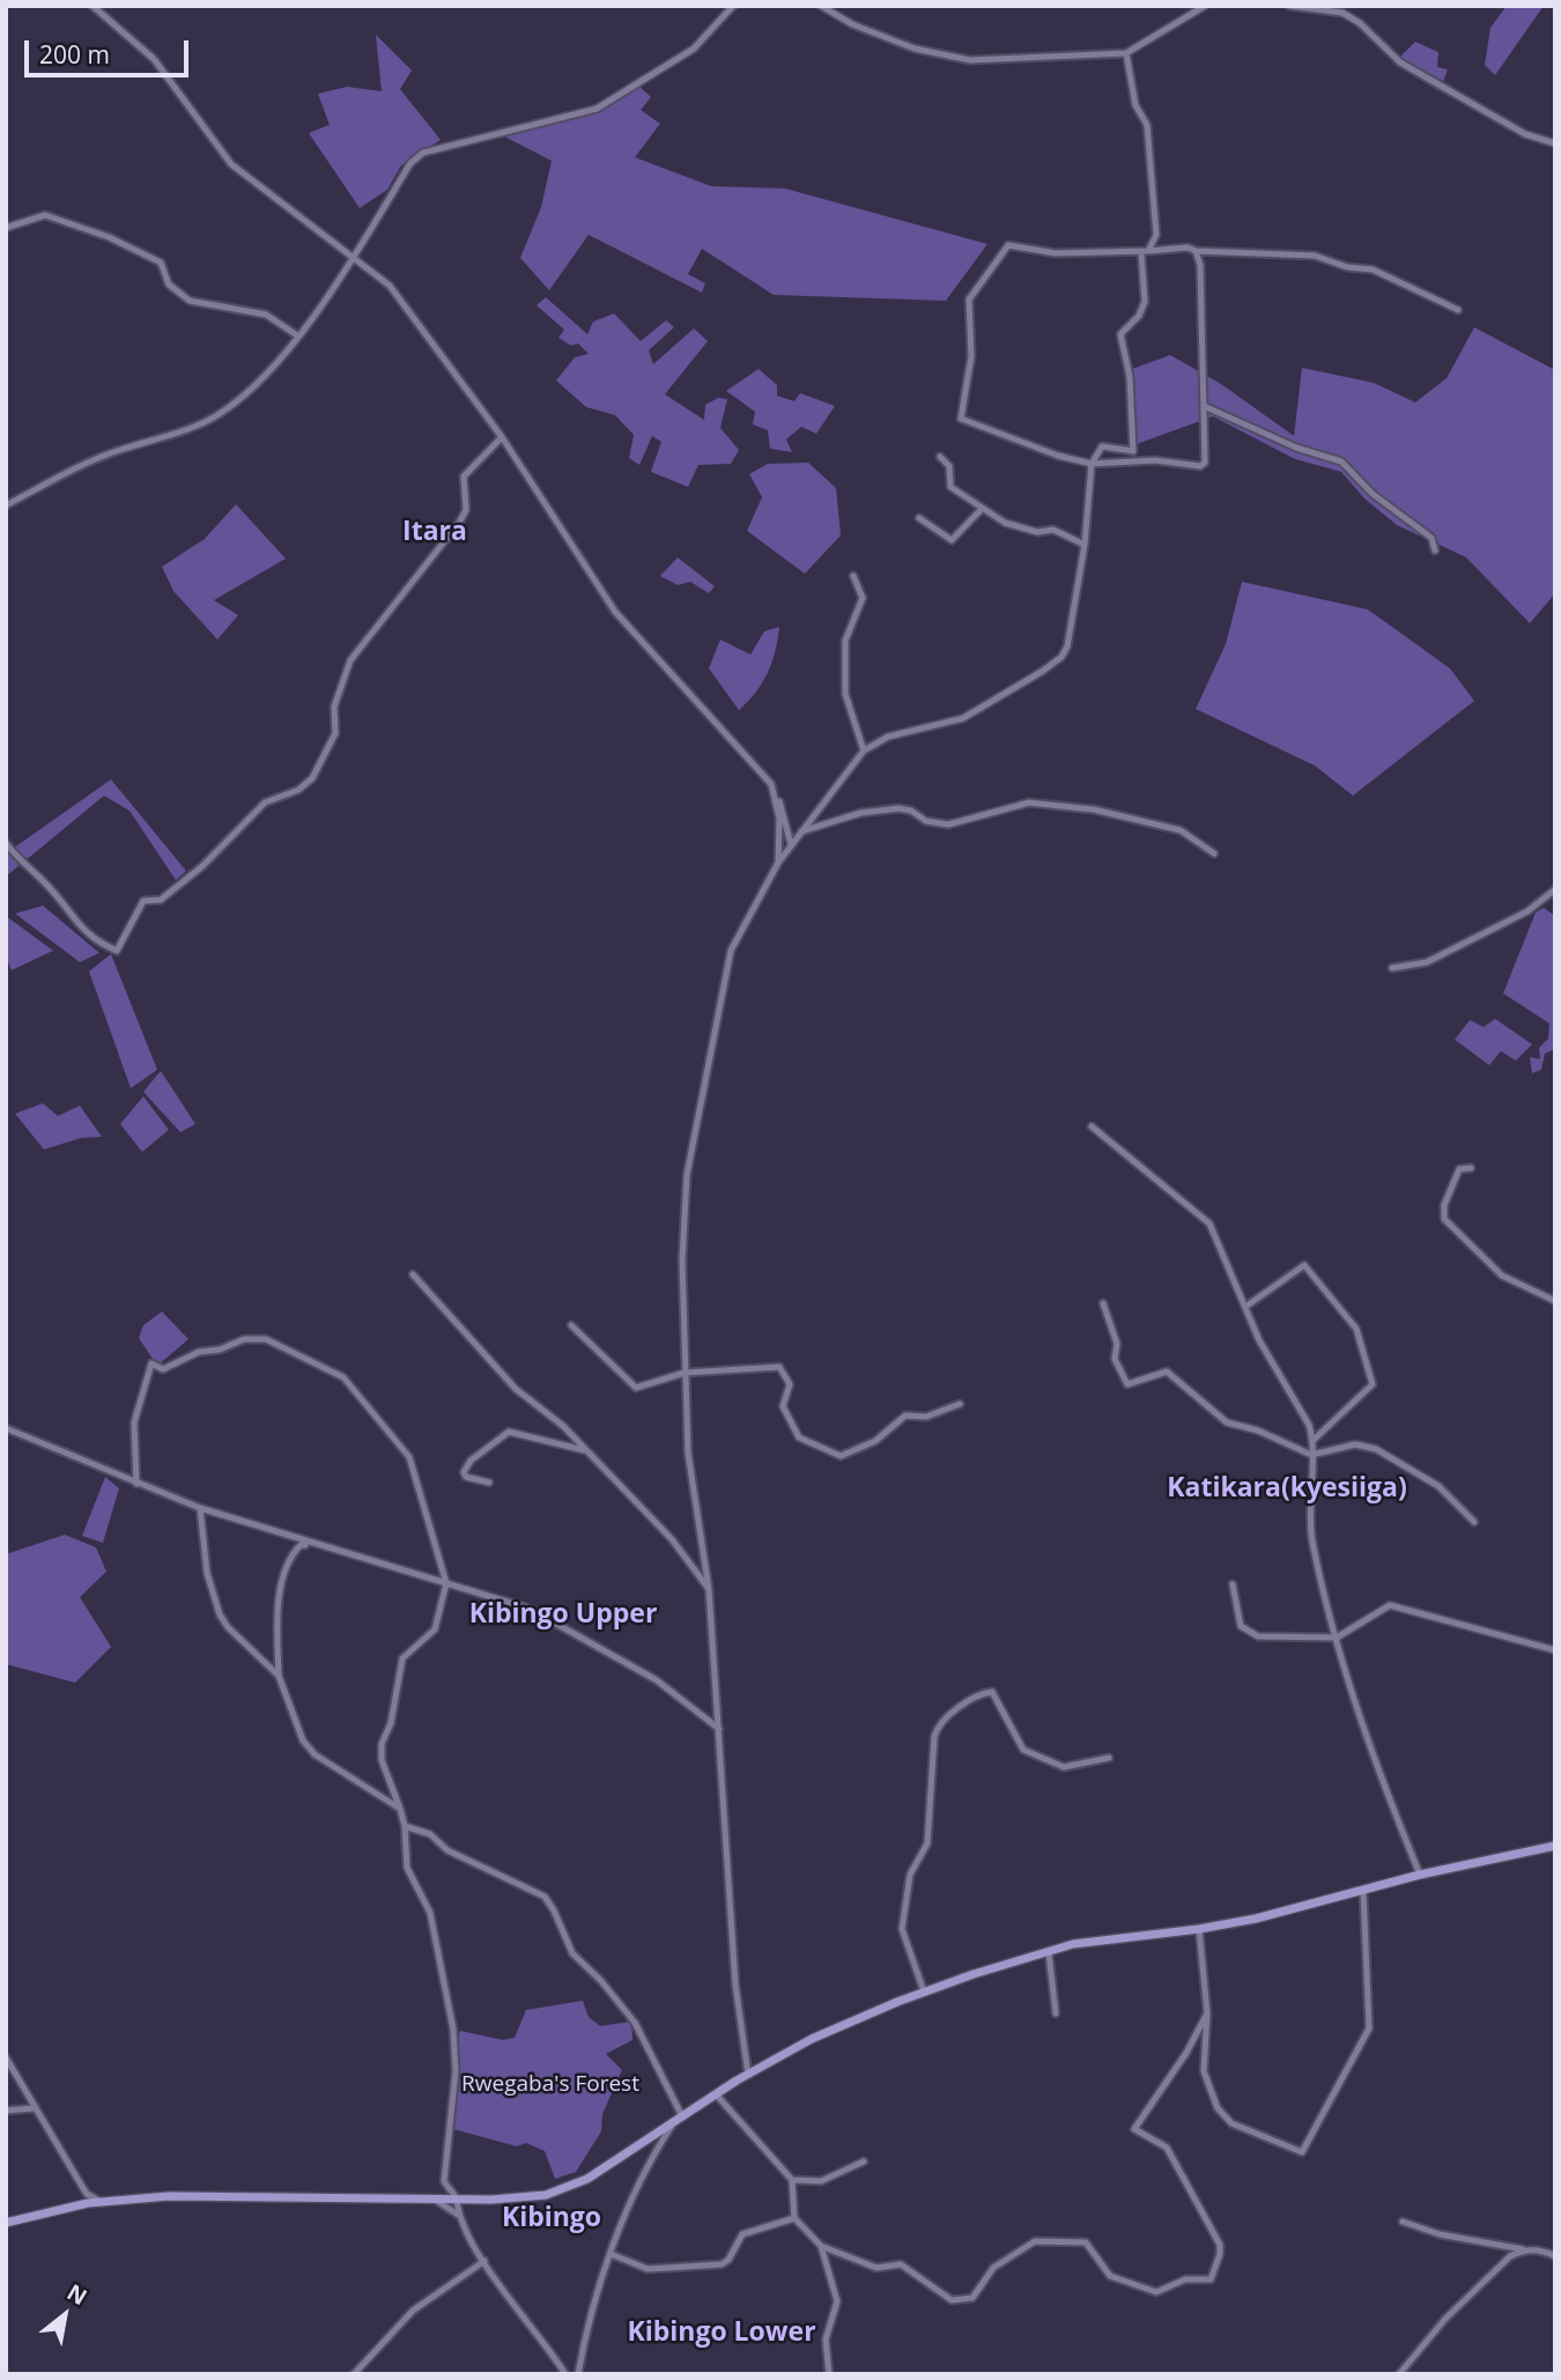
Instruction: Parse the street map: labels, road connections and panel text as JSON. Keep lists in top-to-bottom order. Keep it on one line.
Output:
{"districts":["Itara","Katikara(kyesiiga)","Kibingo Upper","Kibingo","Kibingo Lower"],"parks":["Rwegaba's Forest"],"scale_bar":"200 m","north":"top right"}
